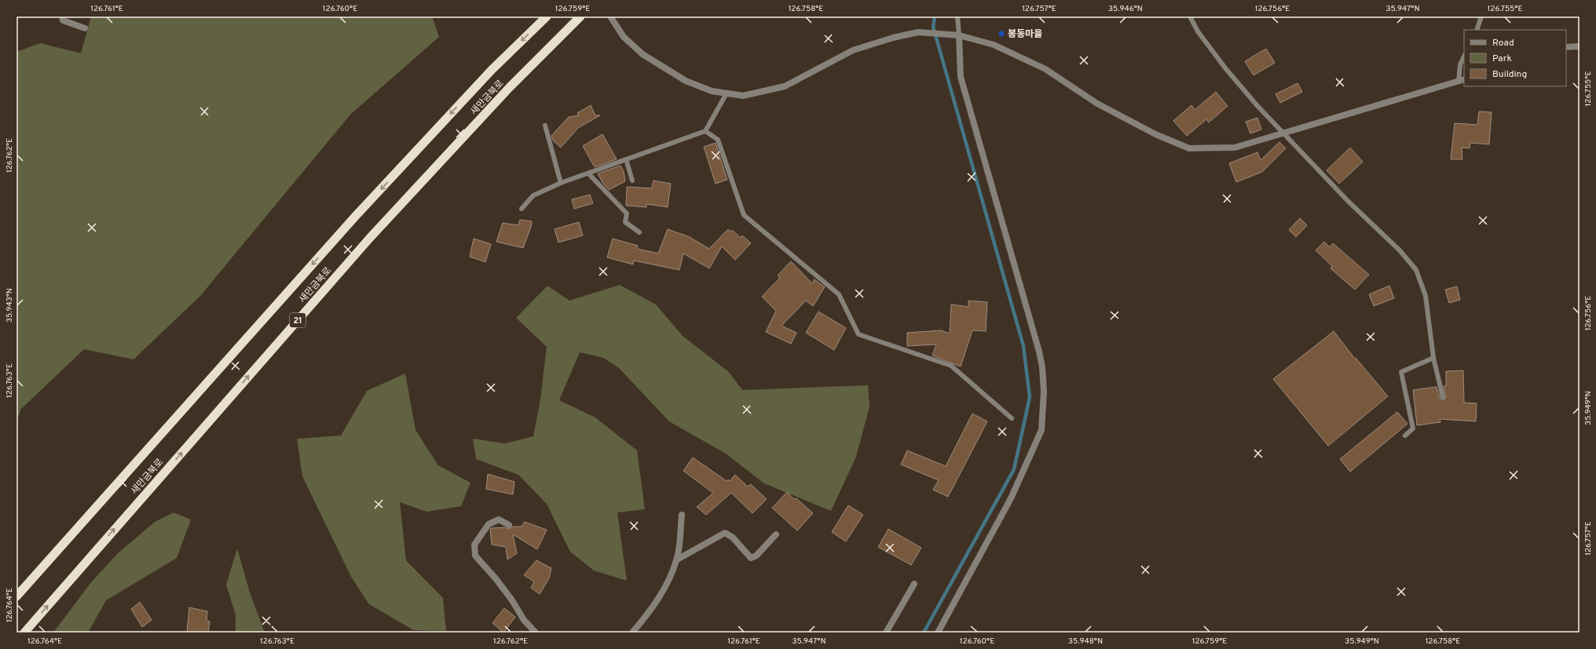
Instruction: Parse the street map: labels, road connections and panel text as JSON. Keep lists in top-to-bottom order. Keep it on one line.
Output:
{"streets":{"highway":["새만금북로","21"]},"places":{"transit":["봉동마을"]},"legend":["Road","Park","Building"],"coordinates":["126.761°E","126.760°E","126.759°E","126.758°E","126.757°E","35.946°N","126.756°E","35.947°N","126.755°E","126.762°E","35.943°N","126.763°E","35.949°N","126.764°E","35.948°N"]}
